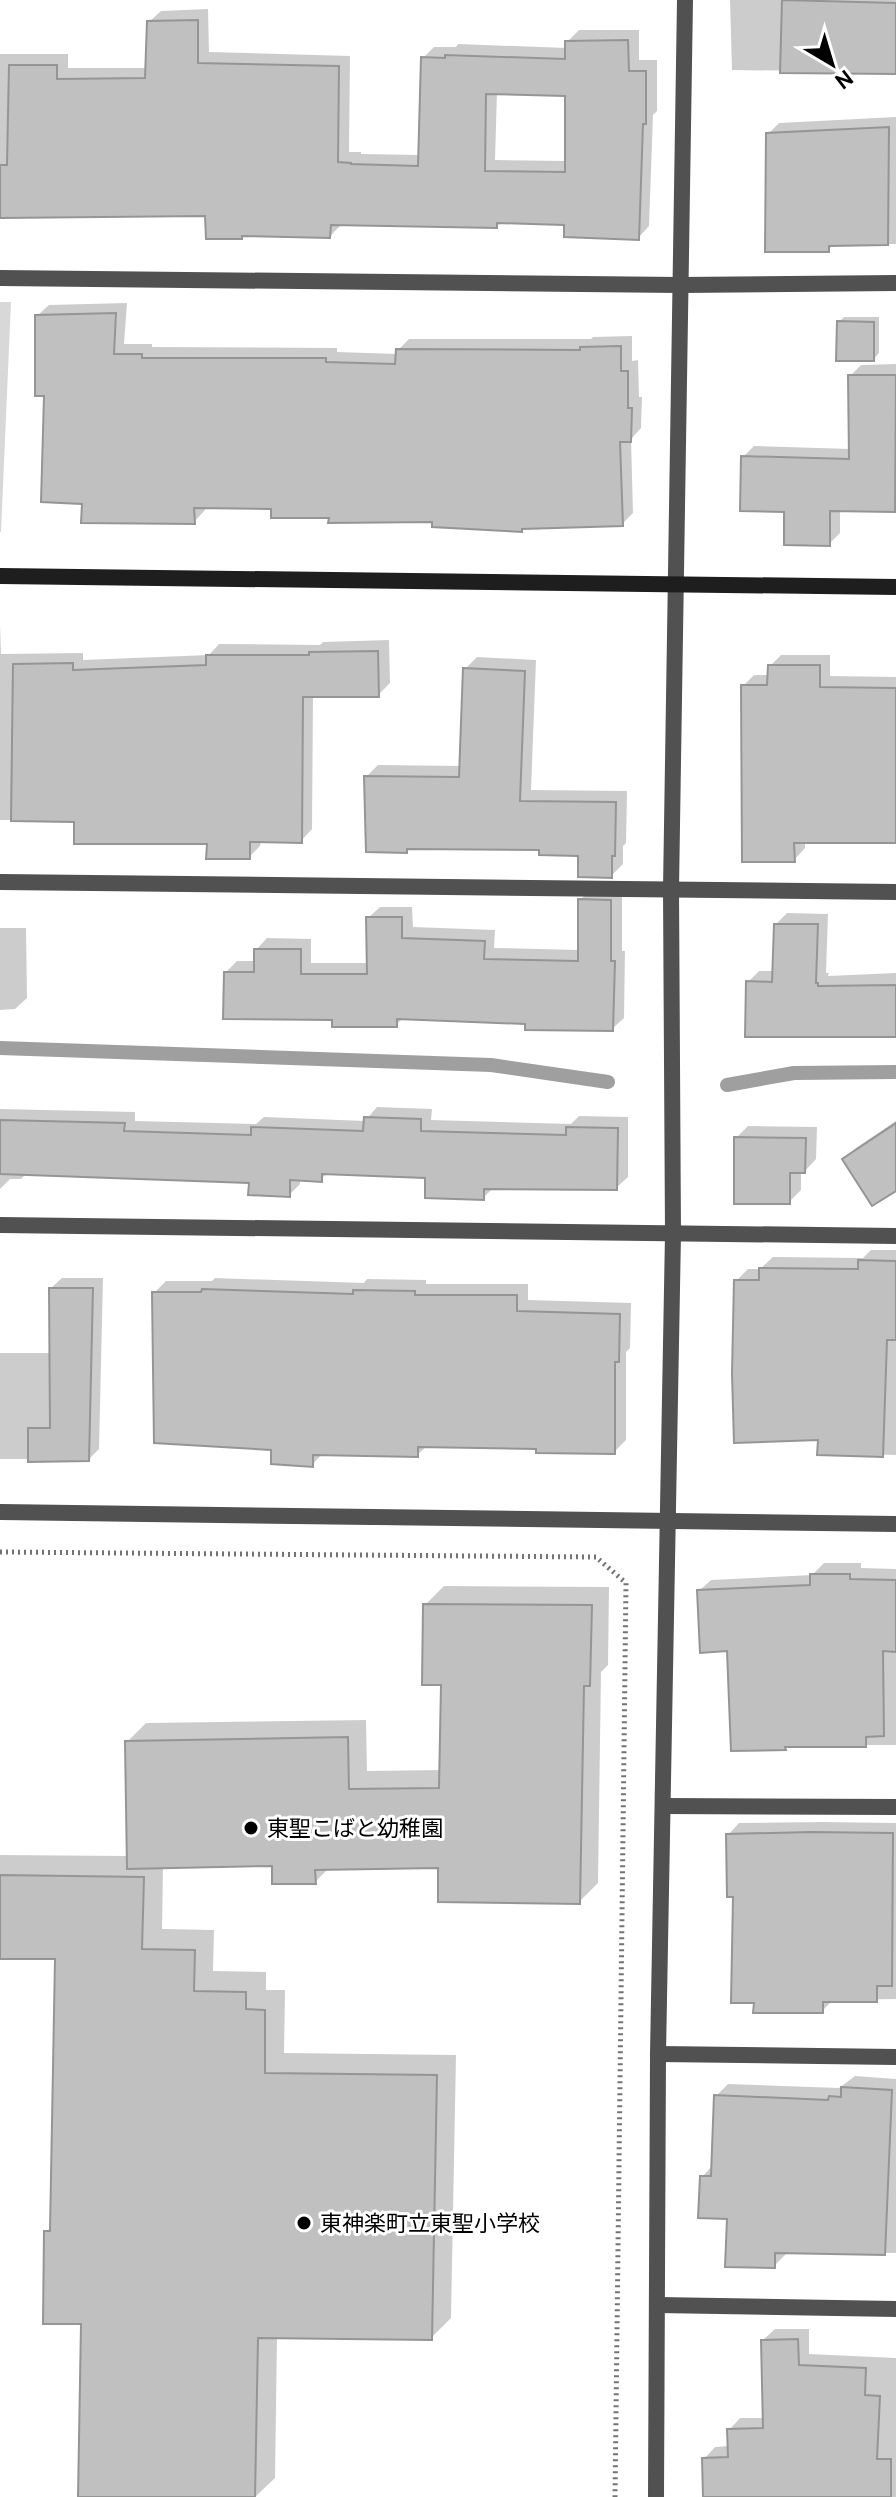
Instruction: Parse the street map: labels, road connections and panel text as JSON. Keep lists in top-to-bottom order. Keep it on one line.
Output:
{"places":["東聖こばと幼稚園","東神楽町立東聖小学校"],"north":"bottom right"}
